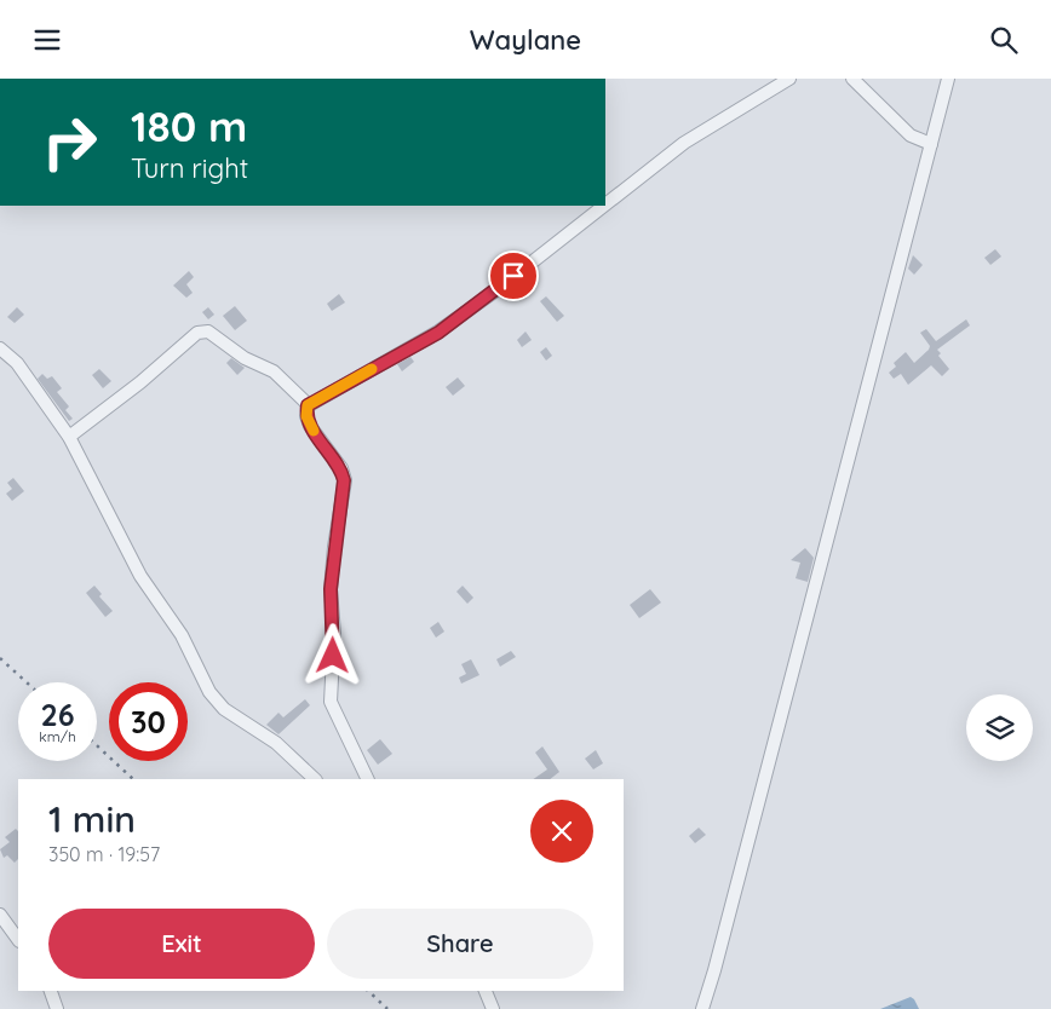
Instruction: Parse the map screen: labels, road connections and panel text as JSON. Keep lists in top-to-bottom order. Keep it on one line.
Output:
{"page":{"header":"Waylane","turn":["180 m","Turn right"],"speed":"26 km/h","limit":"30","heading":["1 min","350 m · 19:57"],"buttons":["Exit","Share"]}}
